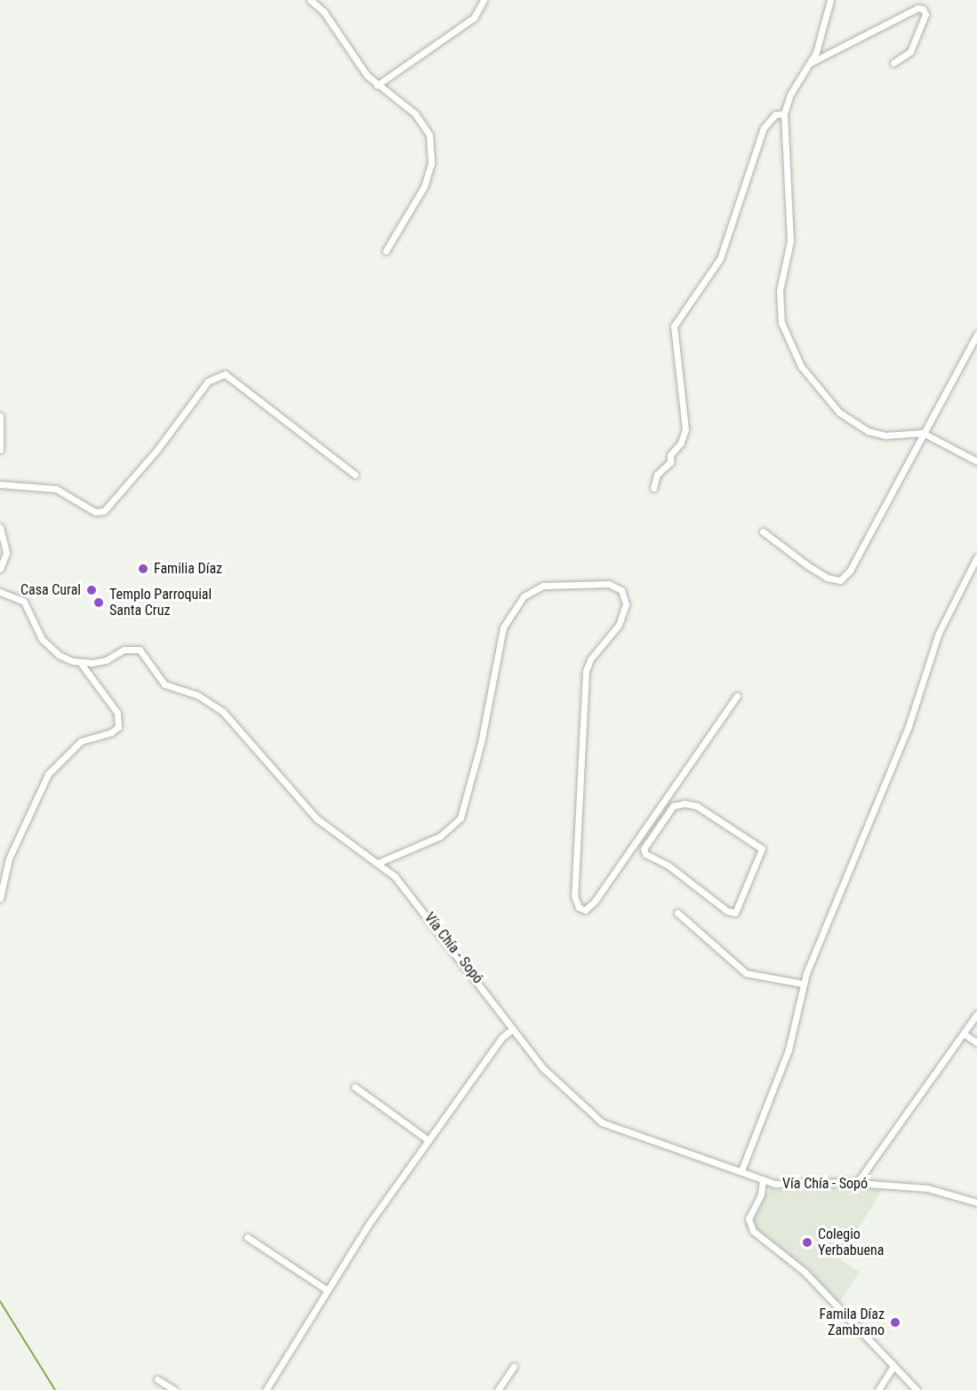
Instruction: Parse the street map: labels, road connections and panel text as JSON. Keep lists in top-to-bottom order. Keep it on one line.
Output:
{"streets":{"street":["Vía Chía - Sopó"]},"places":["Familia Díaz","Casa Cural","Templo Parroquial Santa Cruz","Colegio Yerbabuena","Famila Díaz Zambrano"]}
